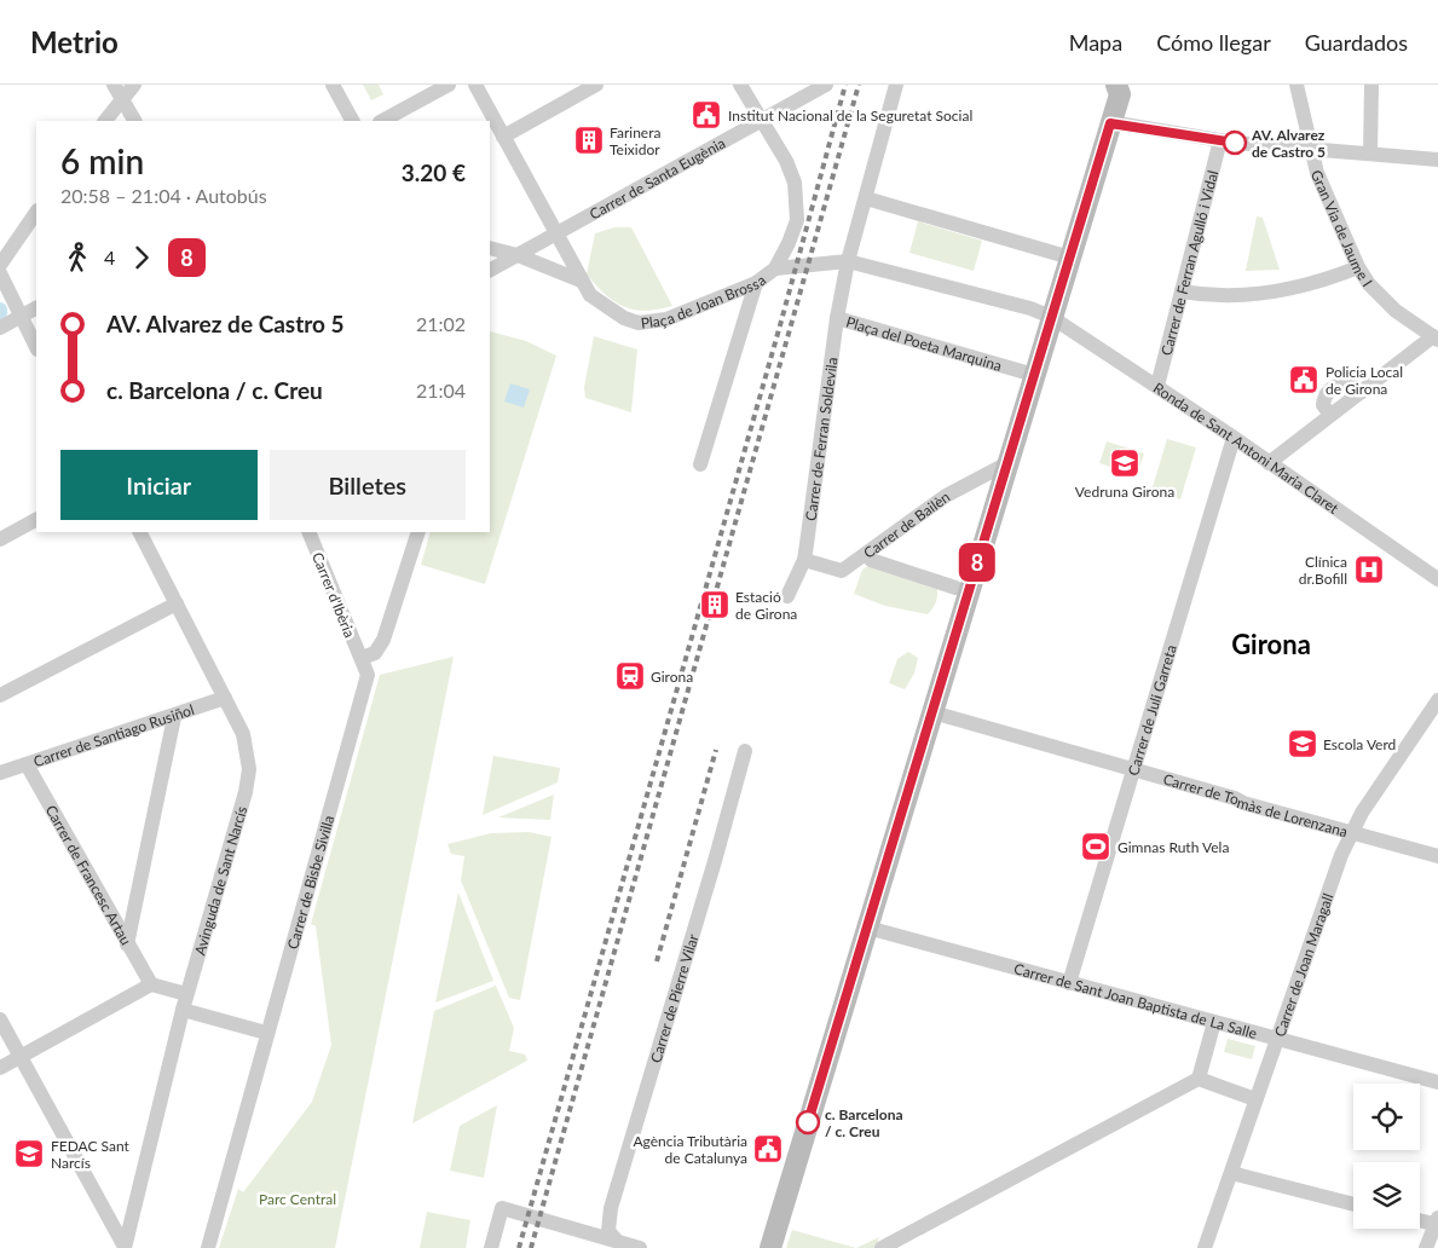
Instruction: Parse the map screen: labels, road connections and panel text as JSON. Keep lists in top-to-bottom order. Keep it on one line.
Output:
{"streets":{"street":["Carrer de Santa Eugènia","Gran Via de Jaume I","Carrer de Ferran Agulló i Vidal","Plaça de Joan Brossa","Plaça del Poeta Marquina","Carrer de Ferran Soldevila","Ronda de Sant Antoni Maria Claret","Carrer de Bailèn","Carrer d'Ibèria","Carrer de Juli Garreta","Carrer de Santiago Rusiñol","Carrer de Tomàs de Lorenzana","Carrer de Francesc Artau","Avinguda de Sant Narcís","Carrer de Bisbe Sivilla","Carrer de Joan Maragall","Carrer de Pierre Vilar","Carrer de Sant Joan Baptista de La Salle"]},"crossings":[["Carrer de Santa Eugènia","Plaça de Joan Brossa"],["Carrer de Ferran Agulló i Vidal","Ronda de Sant Antoni Maria Claret"],["Plaça de Joan Brossa","Plaça del Poeta Marquina"],["Plaça del Poeta Marquina","Carrer de Ferran Soldevila"],["Carrer de Ferran Soldevila","Carrer de Bailèn"],["Ronda de Sant Antoni Maria Claret","Carrer de Juli Garreta"],["Carrer d'Ibèria","Carrer de Bisbe Sivilla"],["Carrer de Juli Garreta","Carrer de Tomàs de Lorenzana"],["Carrer de Juli Garreta","Carrer de Sant Joan Baptista de La Salle"],["Carrer de Santiago Rusiñol","Carrer de Francesc Artau"],["Carrer de Santiago Rusiñol","Avinguda de Sant Narcís"],["Carrer de Tomàs de Lorenzana","Carrer de Joan Maragall"],["Carrer de Joan Maragall","Carrer de Sant Joan Baptista de La Salle"]],"districts":["Girona"],"parks":["Parc Central"],"places":{"public building":["Institut Nacional de la Seguretat Social","Policia Local de Girona","Agència Tributària de Catalunya"],"building":["Farinera Teixidor","Estació de Girona"],"other":["AV. Alvarez de Castro 5","c. Barcelona / c. Creu"],"school or university":["Vedruna Girona","Escola Verd","FEDAC Sant Narcís"],"hospital":["Clínica dr.Bofill"],"station":["Girona"],"sports":["Gimnas Ruth Vela"]},"lines":["bus line 8"],"page":{"header":"Metrio","nav":["Mapa","Cómo llegar","Guardados"],"on_map":"8","heading":["6 min","20:58 – 21:04 · Autobús","3.20 €"],"legs":["4","8"],"list":[{"name":"AV. Alvarez de Castro 5","value":"21:02"},{"name":"c. Barcelona / c. Creu","value":"21:04"}],"buttons":["Iniciar","Billetes"]}}
